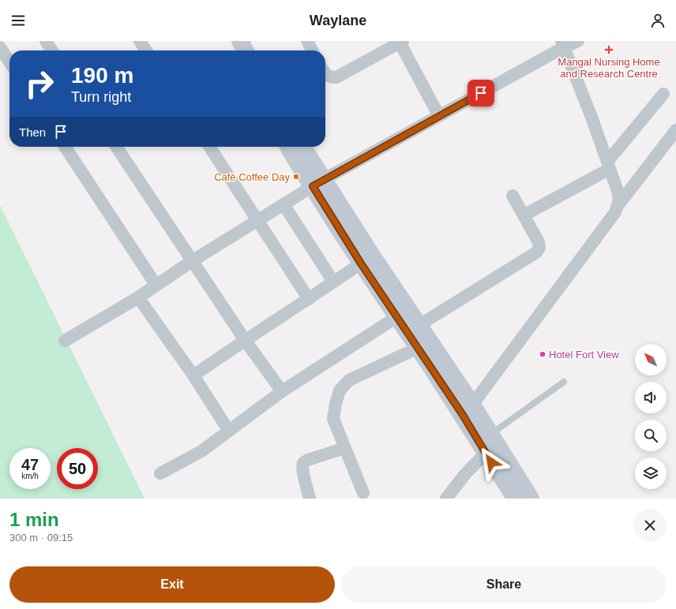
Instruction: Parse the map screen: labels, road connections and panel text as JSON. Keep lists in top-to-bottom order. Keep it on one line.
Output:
{"places":{"health":["Mangal Nursing Home and Research Centre"],"other":["Café Coffee Day","Hotel Fort View"]},"north":"top left","page":{"header":"Waylane","turn":["190 m","Turn right"],"then":"Then","speed":"47 km/h","limit":"50","heading":["1 min","300 m · 09:15"],"buttons":["Exit","Share"]}}
